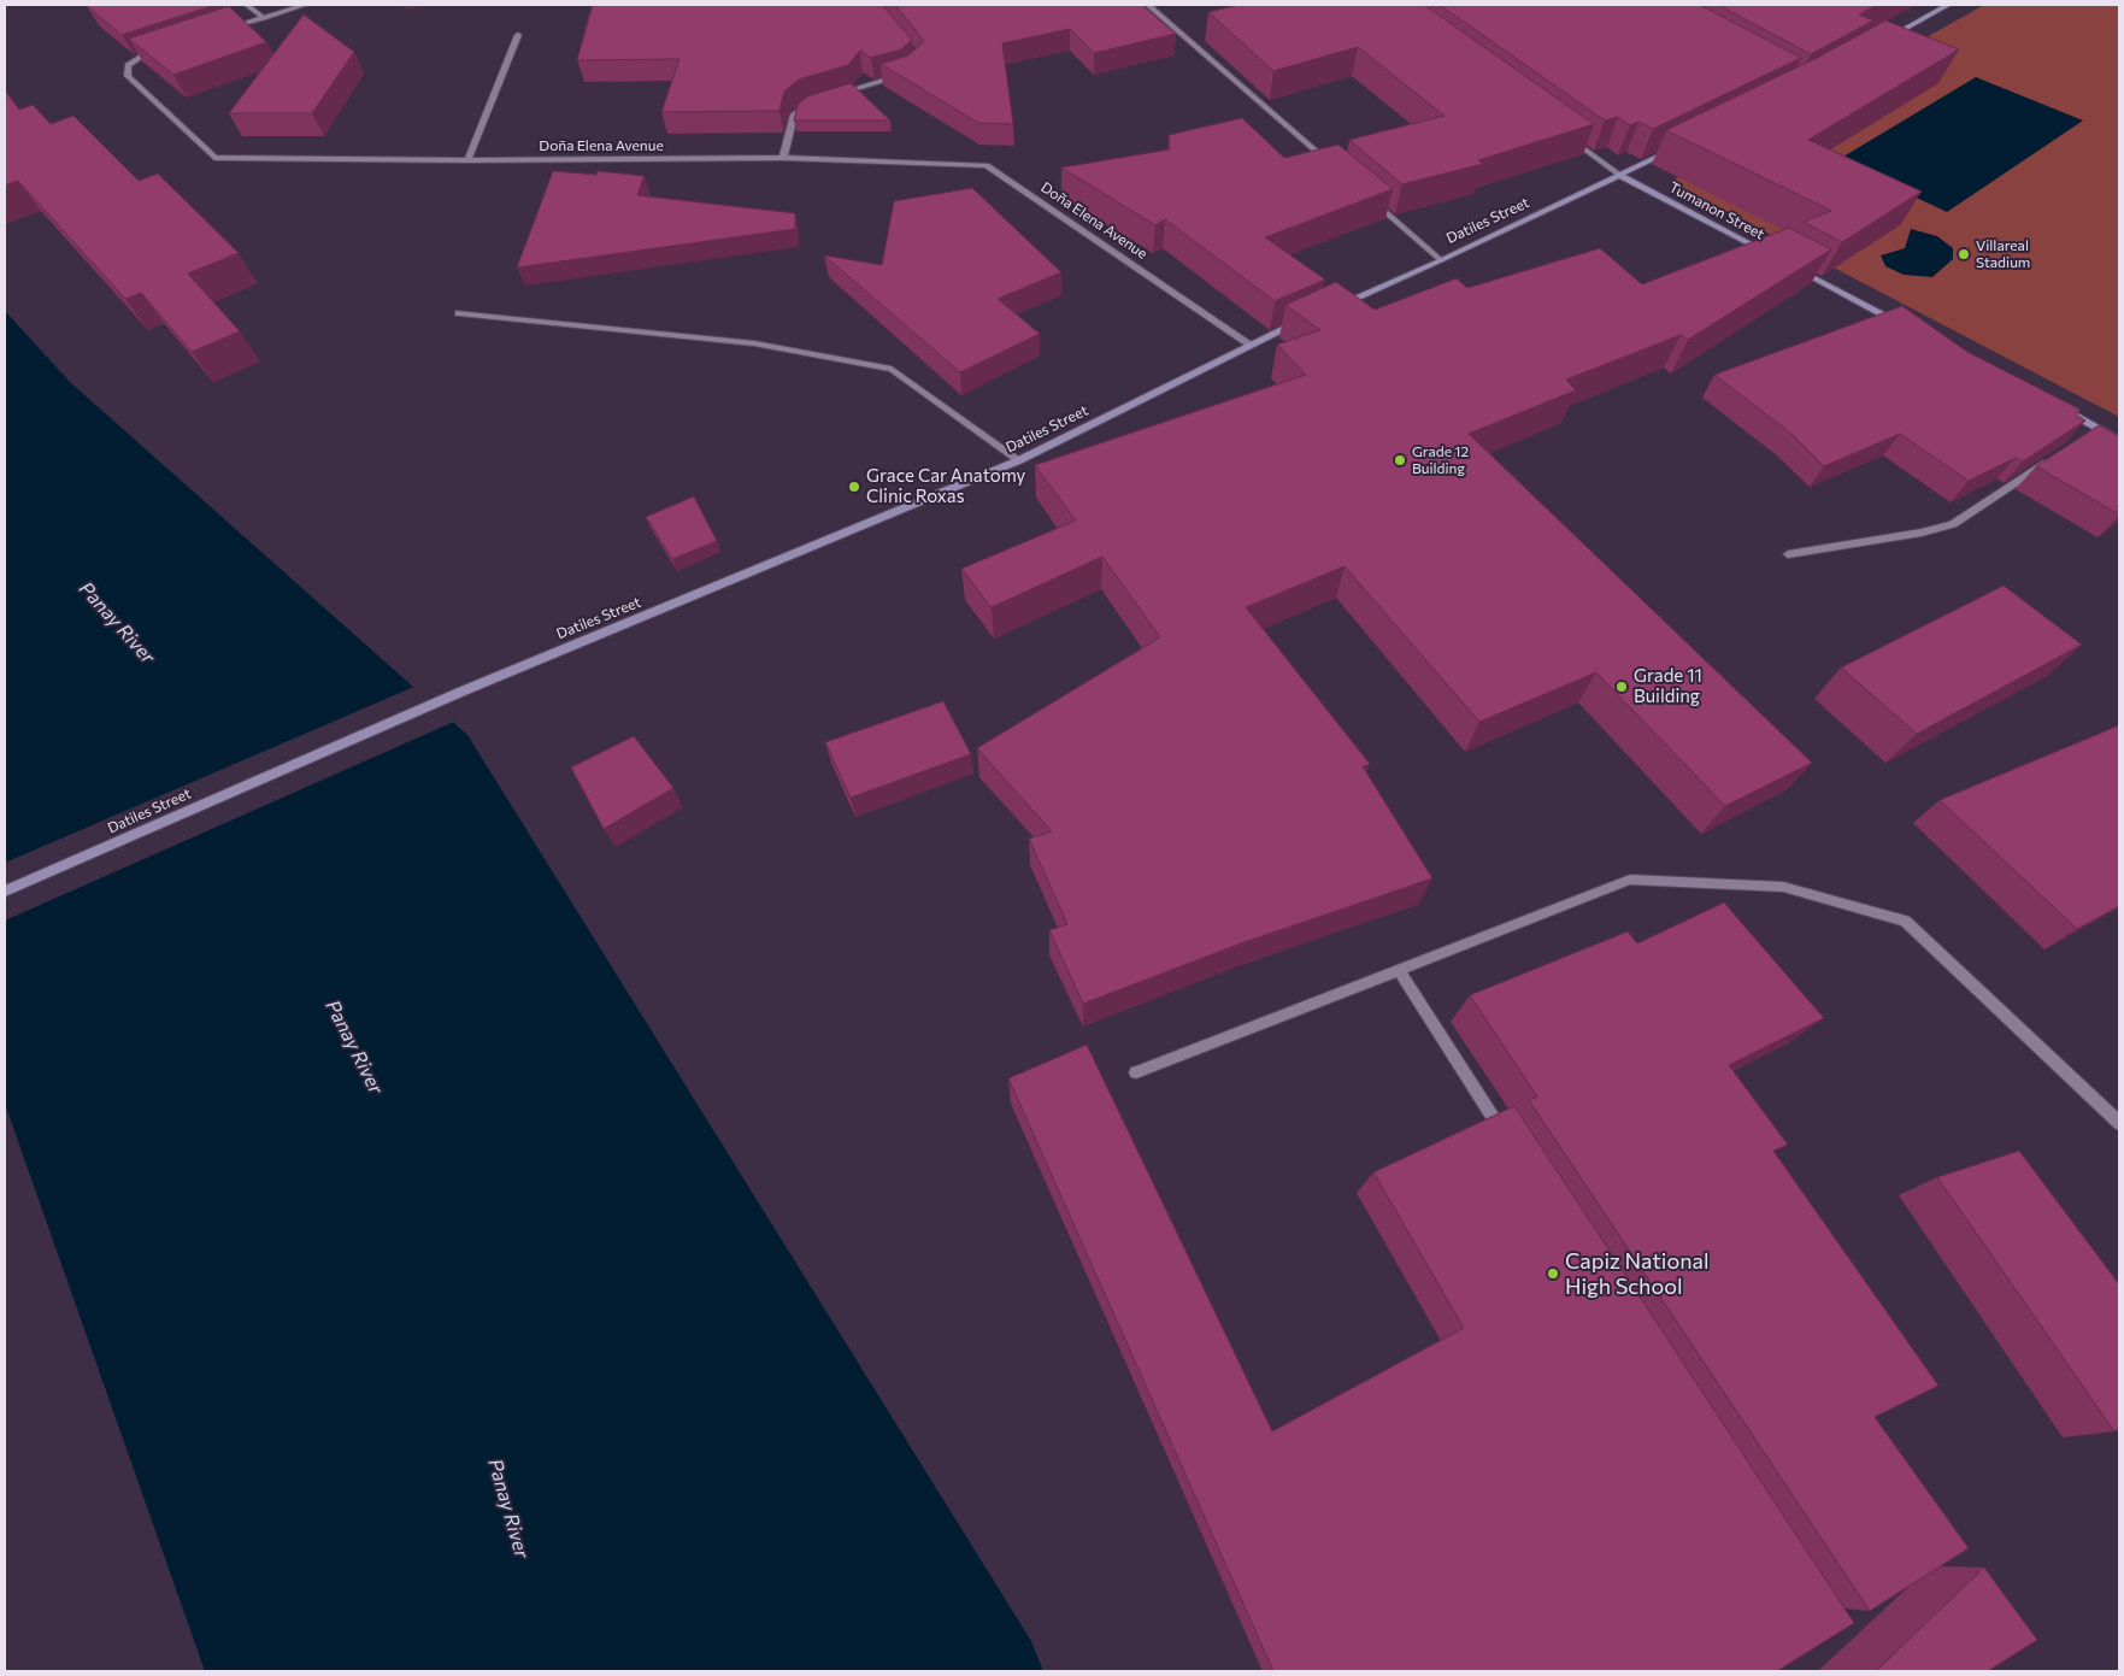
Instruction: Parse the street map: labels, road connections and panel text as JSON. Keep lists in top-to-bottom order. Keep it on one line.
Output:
{"streets":{"main road":["Tumanon Street","Datiles Street"],"street":["Doña Elena Avenue"]},"crossings":[["Doña Elena Avenue","Datiles Street"],["Tumanon Street","Datiles Street"]],"water":["Panay River"],"places":["Villareal Stadium","Grade 12 Building","Grace Car Anatomy Clinic Roxas","Grade 11 Building","Capiz National High School"]}
